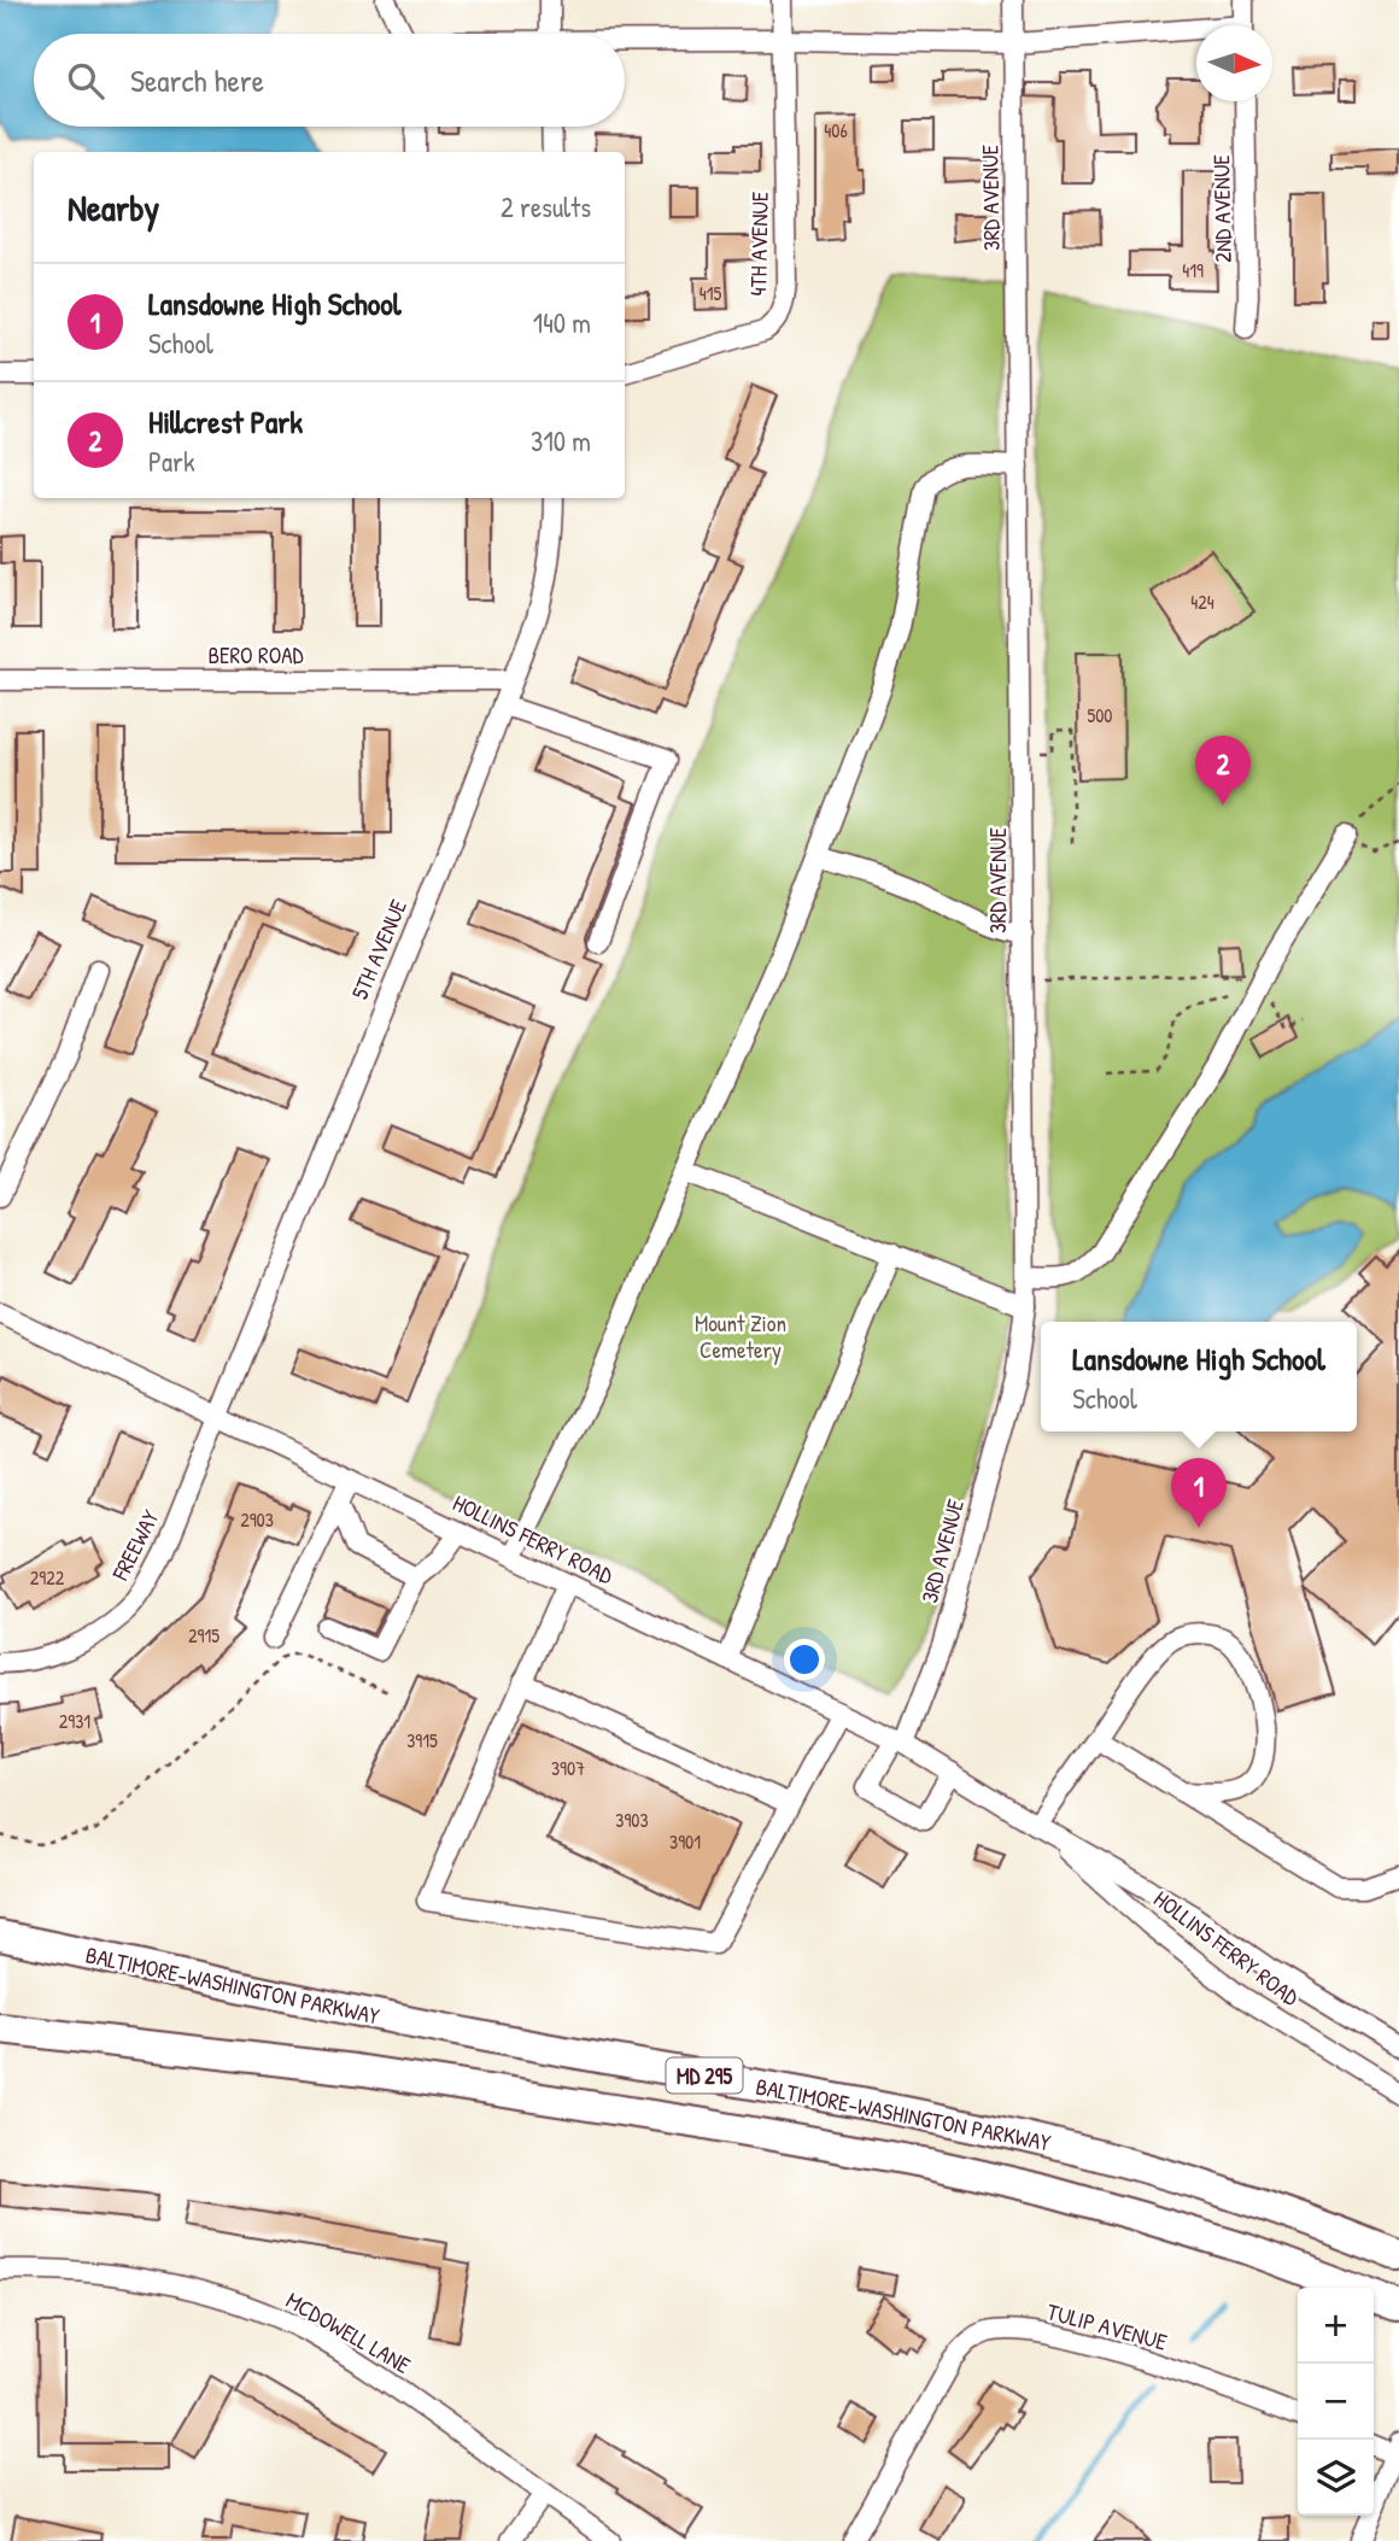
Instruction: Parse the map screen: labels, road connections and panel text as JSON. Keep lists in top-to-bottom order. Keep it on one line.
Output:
{"streets":{"highway":["BALTIMORE-WASHINGTON PARKWAY","MD 295"],"street":["3RD AVENUE","2ND AVENUE","4TH AVENUE","BERO ROAD","5TH AVENUE","HOLLINS FERRY ROAD","FREEWAY","TULIP AVENUE","MCDOWELL LANE"]},"crossings":[["3RD AVENUE","HOLLINS FERRY ROAD"],["BERO ROAD","5TH AVENUE"],["5TH AVENUE","HOLLINS FERRY ROAD"],["5TH AVENUE","FREEWAY"],["HOLLINS FERRY ROAD","FREEWAY"]],"parks":["Mount Zion Cemetery"],"house_numbers":["406","419","415","424","500","2903","2922","2915","2931","3915","3907","3903","3901"],"north":"right","page":{"search":"Search here","heading":["Nearby","2 results"],"list":[{"mark":"1","name":"Lansdowne High School","note":"School","value":"140 m"},{"mark":"2","name":"Hillcrest Park","note":"Park","value":"310 m"}],"pins":["2","1"],"popup":["Lansdowne High School","School"],"map_buttons":["+","−"]}}
